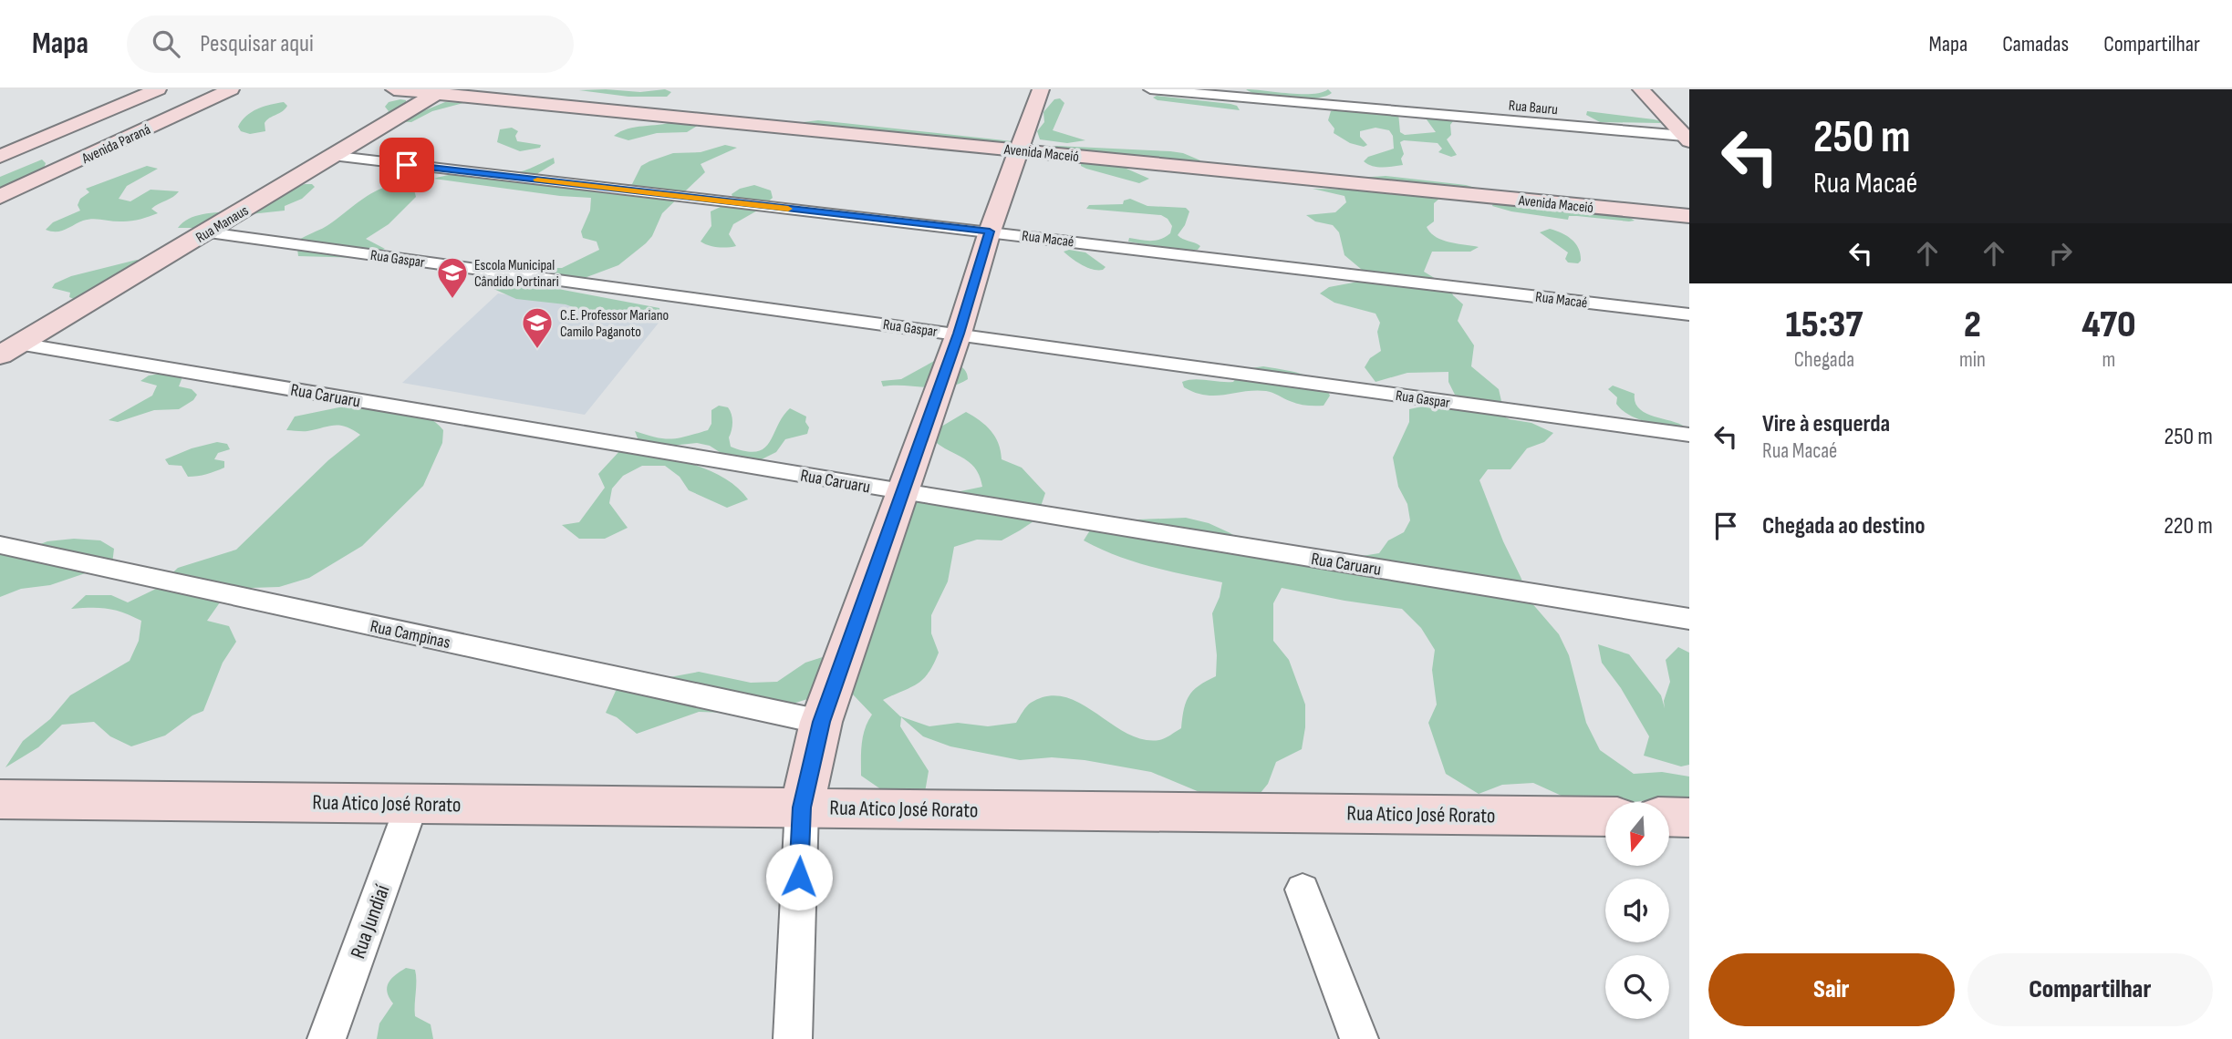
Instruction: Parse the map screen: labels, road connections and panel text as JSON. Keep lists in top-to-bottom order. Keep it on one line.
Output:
{"streets":{"street":["Rua Bauru","Avenida Paraná","Avenida Maceió","Rua Manaus","Rua Macaé","Rua Gaspar","Rua Caruaru","Rua Campinas","Rua Atico José Rorato","Rua Jundiaí"]},"crossings":[["Avenida Maceió","Rua Manaus"],["Rua Manaus","Rua Macaé"],["Rua Manaus","Rua Gaspar"],["Rua Manaus","Rua Caruaru"],["Rua Atico José Rorato","Rua Jundiaí"]],"places":{"school or university":["Escola Municipal Cândido Portinari","C.E. Professor Mariano Camilo Paganoto"]},"north":"bottom","page":{"header":"Mapa","search":"Pesquisar aqui","nav":["Mapa","Camadas","Compartilhar"],"turn":["250 m","Rua Macaé"],"eta":["15:37","Chegada","2","min","470","m"],"list":[{"name":"Vire à esquerda","note":"Rua Macaé","value":"250 m"},{"name":"Chegada ao destino","value":"220 m"}],"buttons":["Sair","Compartilhar"]}}
